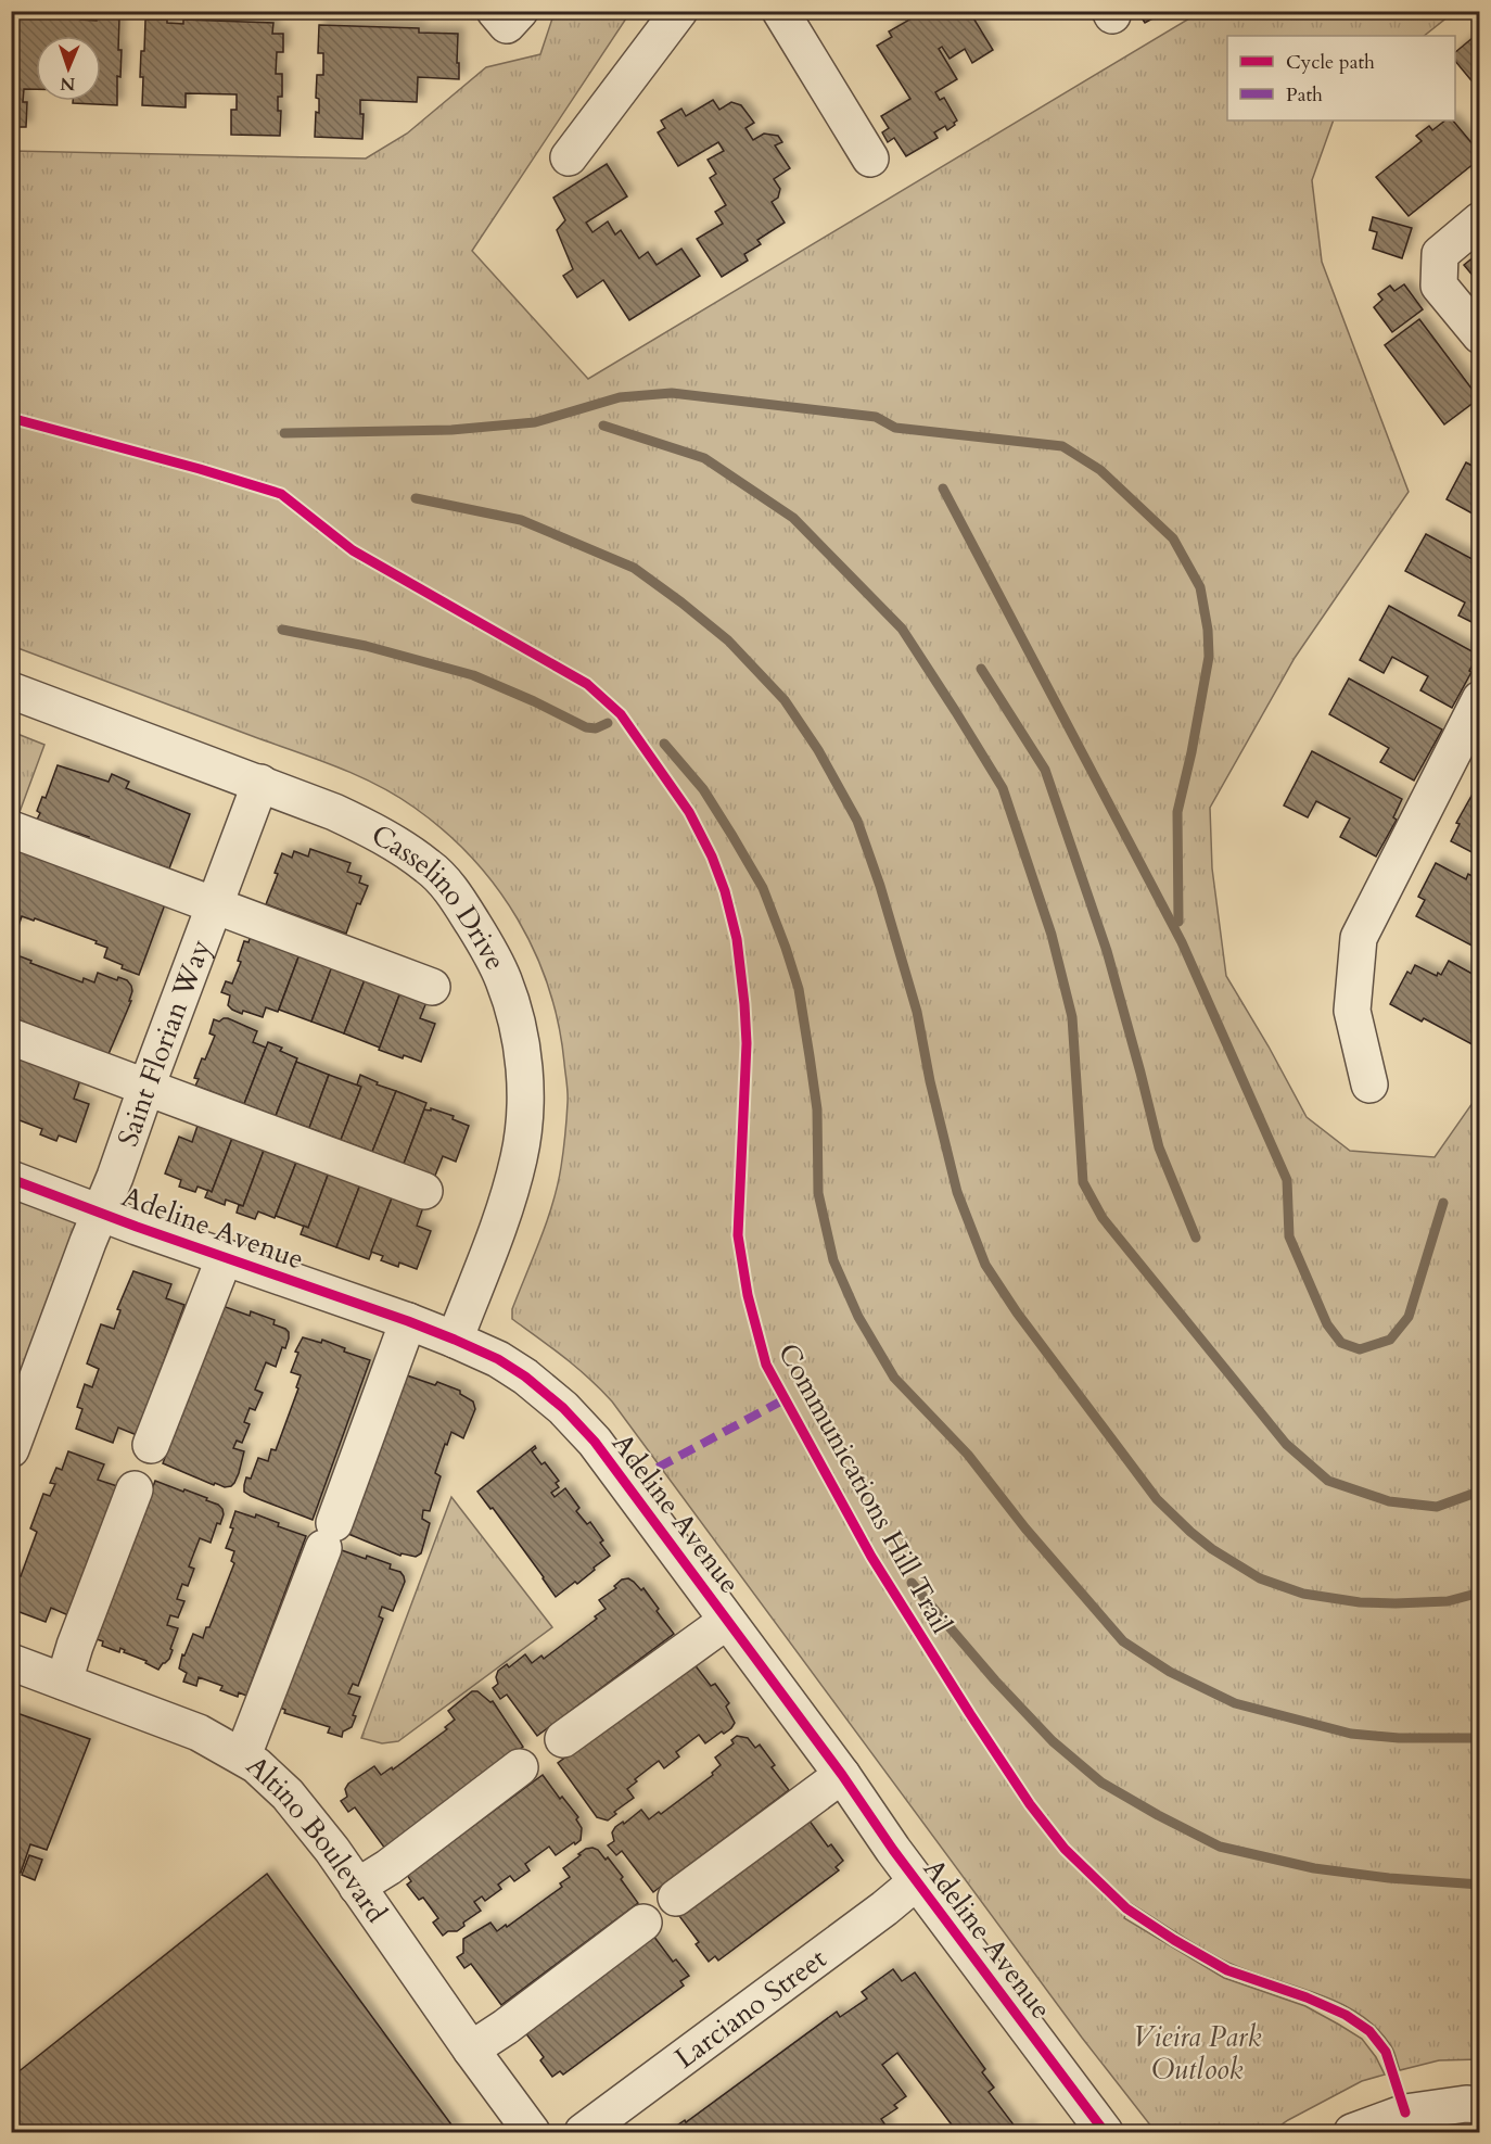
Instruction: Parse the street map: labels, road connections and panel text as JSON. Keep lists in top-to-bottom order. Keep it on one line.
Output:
{"streets":{"street":["Casselino Drive","Saint Florian Way","Adeline Avenue","Altino Boulevard","Larciano Street"],"cycle path":["Communications Hill Trail"]},"crossings":[["Casselino Drive","Saint Florian Way"],["Casselino Drive","Adeline Avenue"],["Saint Florian Way","Adeline Avenue"],["Adeline Avenue","Larciano Street"]],"parks":["Vieira Park Outlook"],"legend":["Cycle path","Path"],"north":"bottom"}
